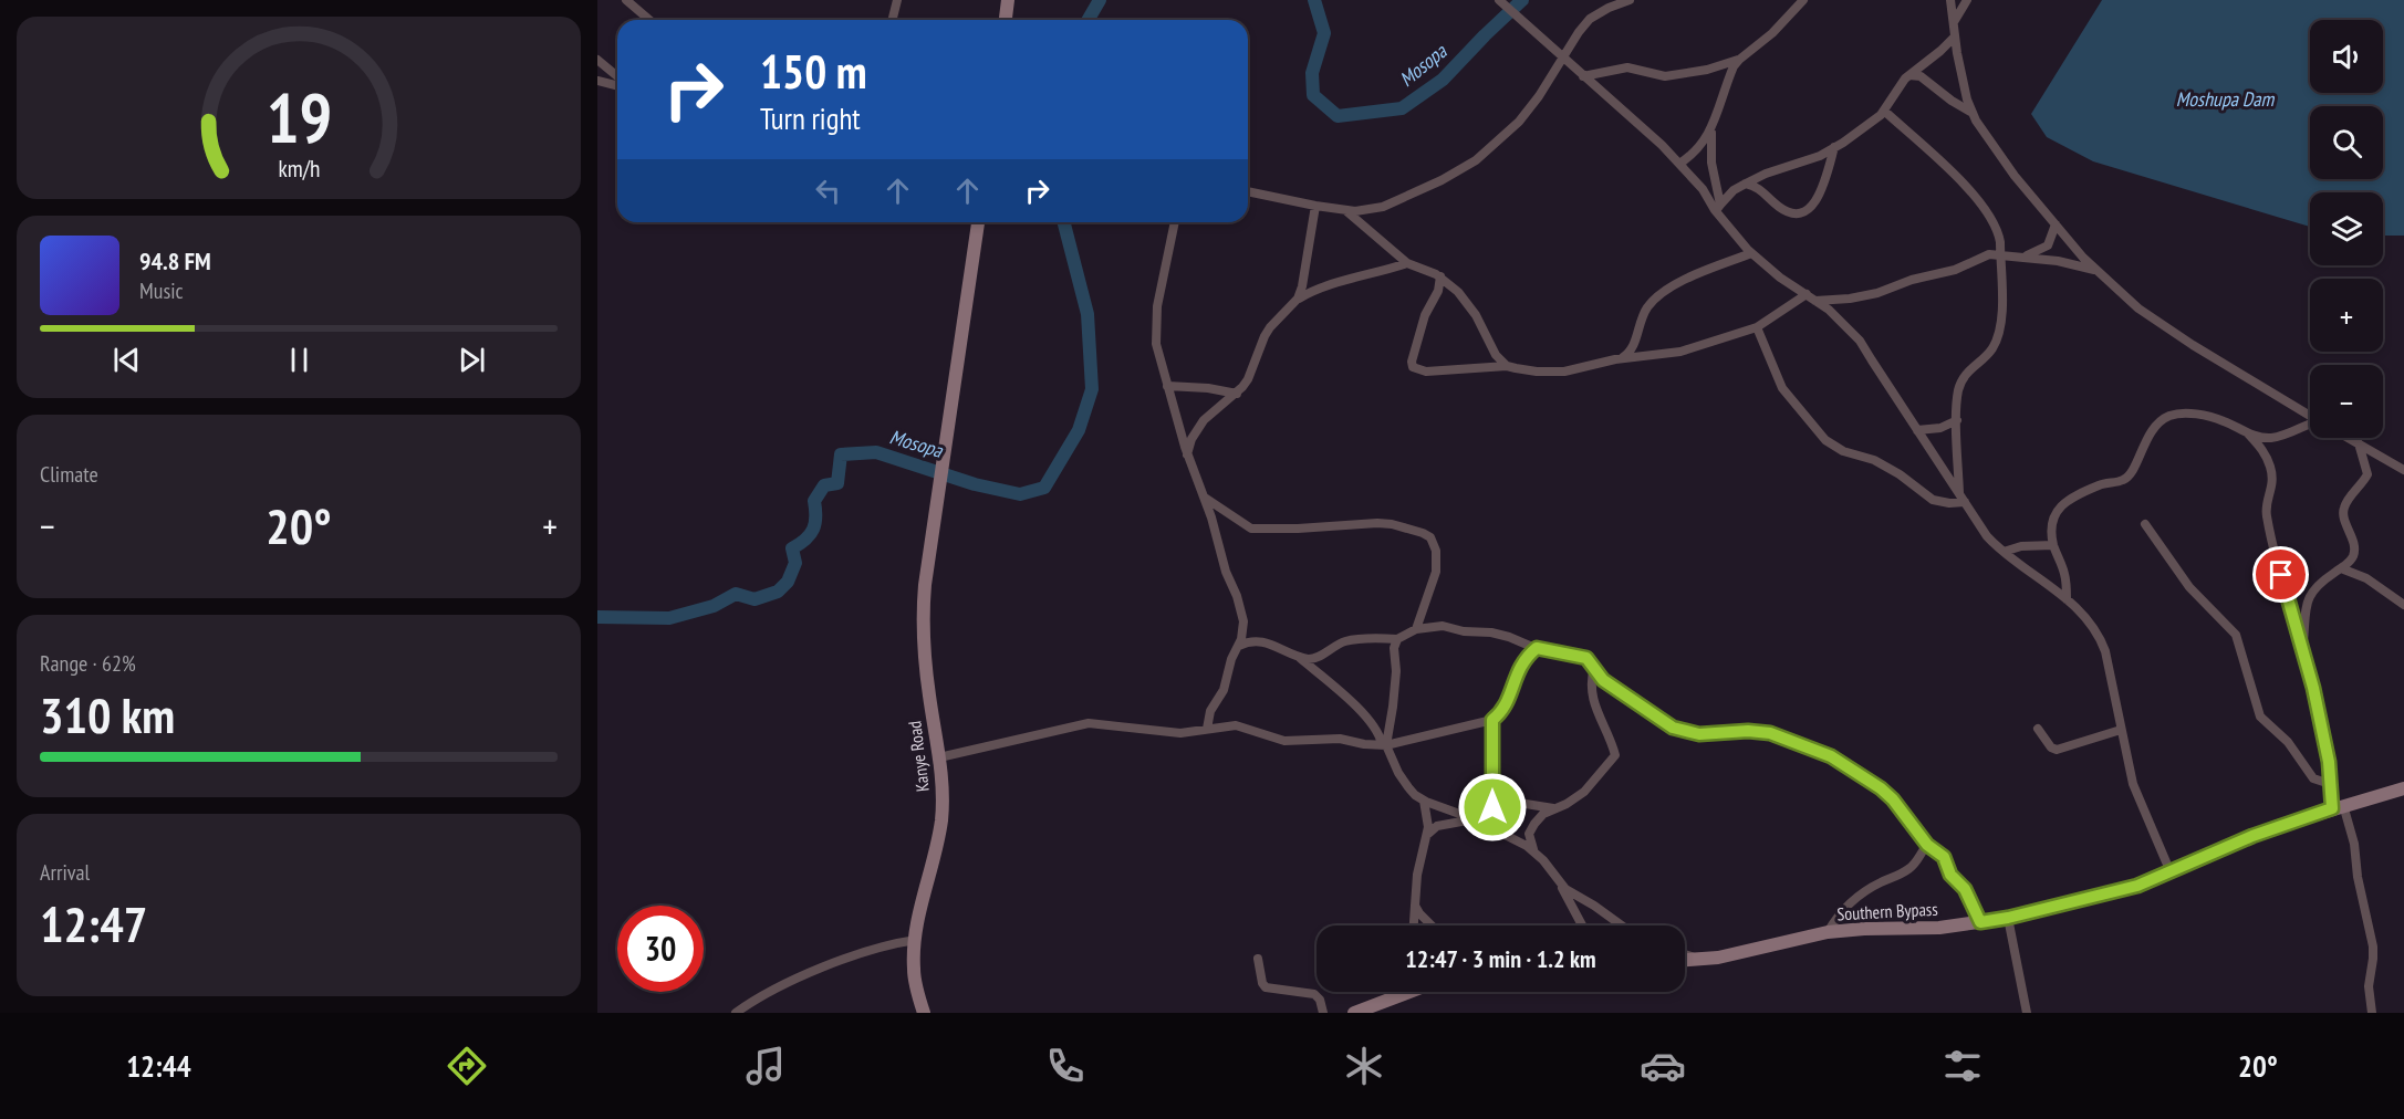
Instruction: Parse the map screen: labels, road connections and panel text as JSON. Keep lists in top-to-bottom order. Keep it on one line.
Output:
{"streets":{"street":["Kanye Road","Southern Bypass"]},"water":["Mosopa","Moshupa Dam"],"page":{"map_buttons":["+","−"],"turn":["150 m","Turn right"],"song":["94.8 FM","Music"],"tile":["Climate",["Range · 62%","310 km"],["Arrival","12:47"]],"heat":["−","20°","+"],"limit":"30","trip":"12:47 · 3 min · 1.2 km","tabs":["12:44","20°"],"gauge":["19","km/h"]}}
